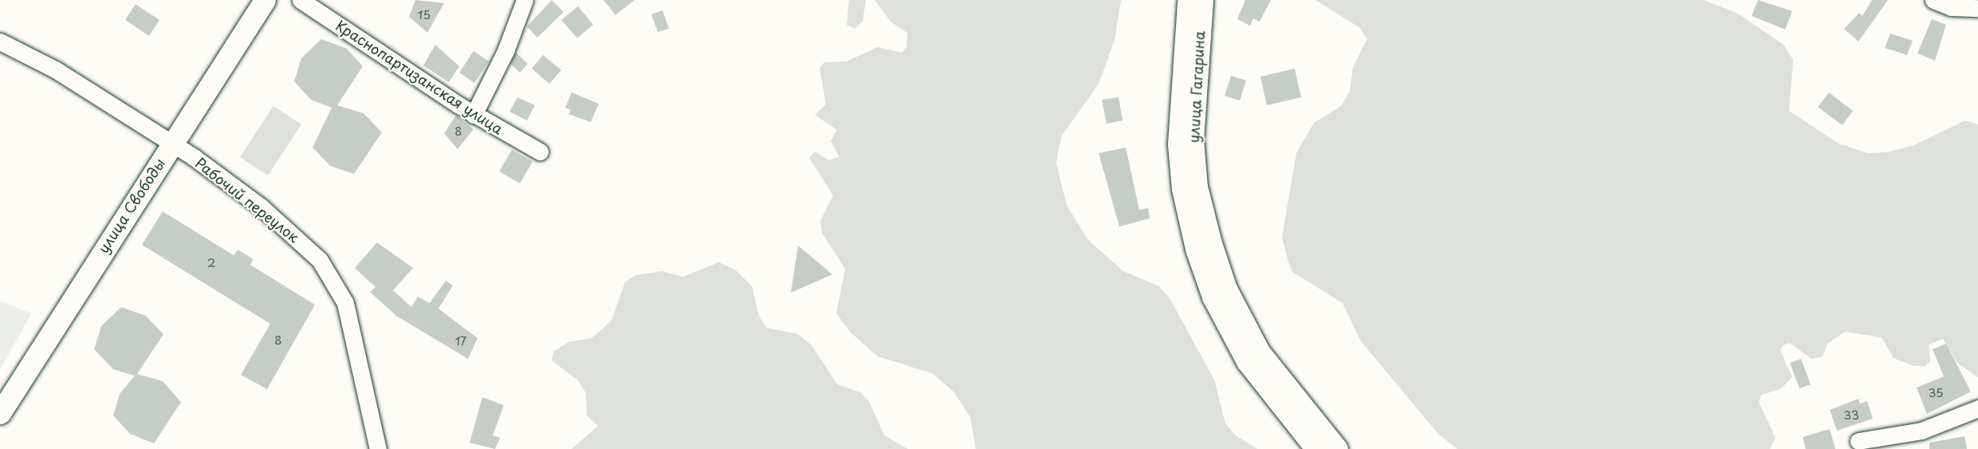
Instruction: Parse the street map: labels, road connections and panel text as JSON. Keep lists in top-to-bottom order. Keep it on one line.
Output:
{"streets":{"main road":["улица Гагарина","улица Свободы"],"street":["Краснопартизанская улица","Рабочий переулок"]},"crossings":[["Рабочий переулок","улица Свободы"]],"house_numbers":["15","8","2","8","17","35","33"]}
